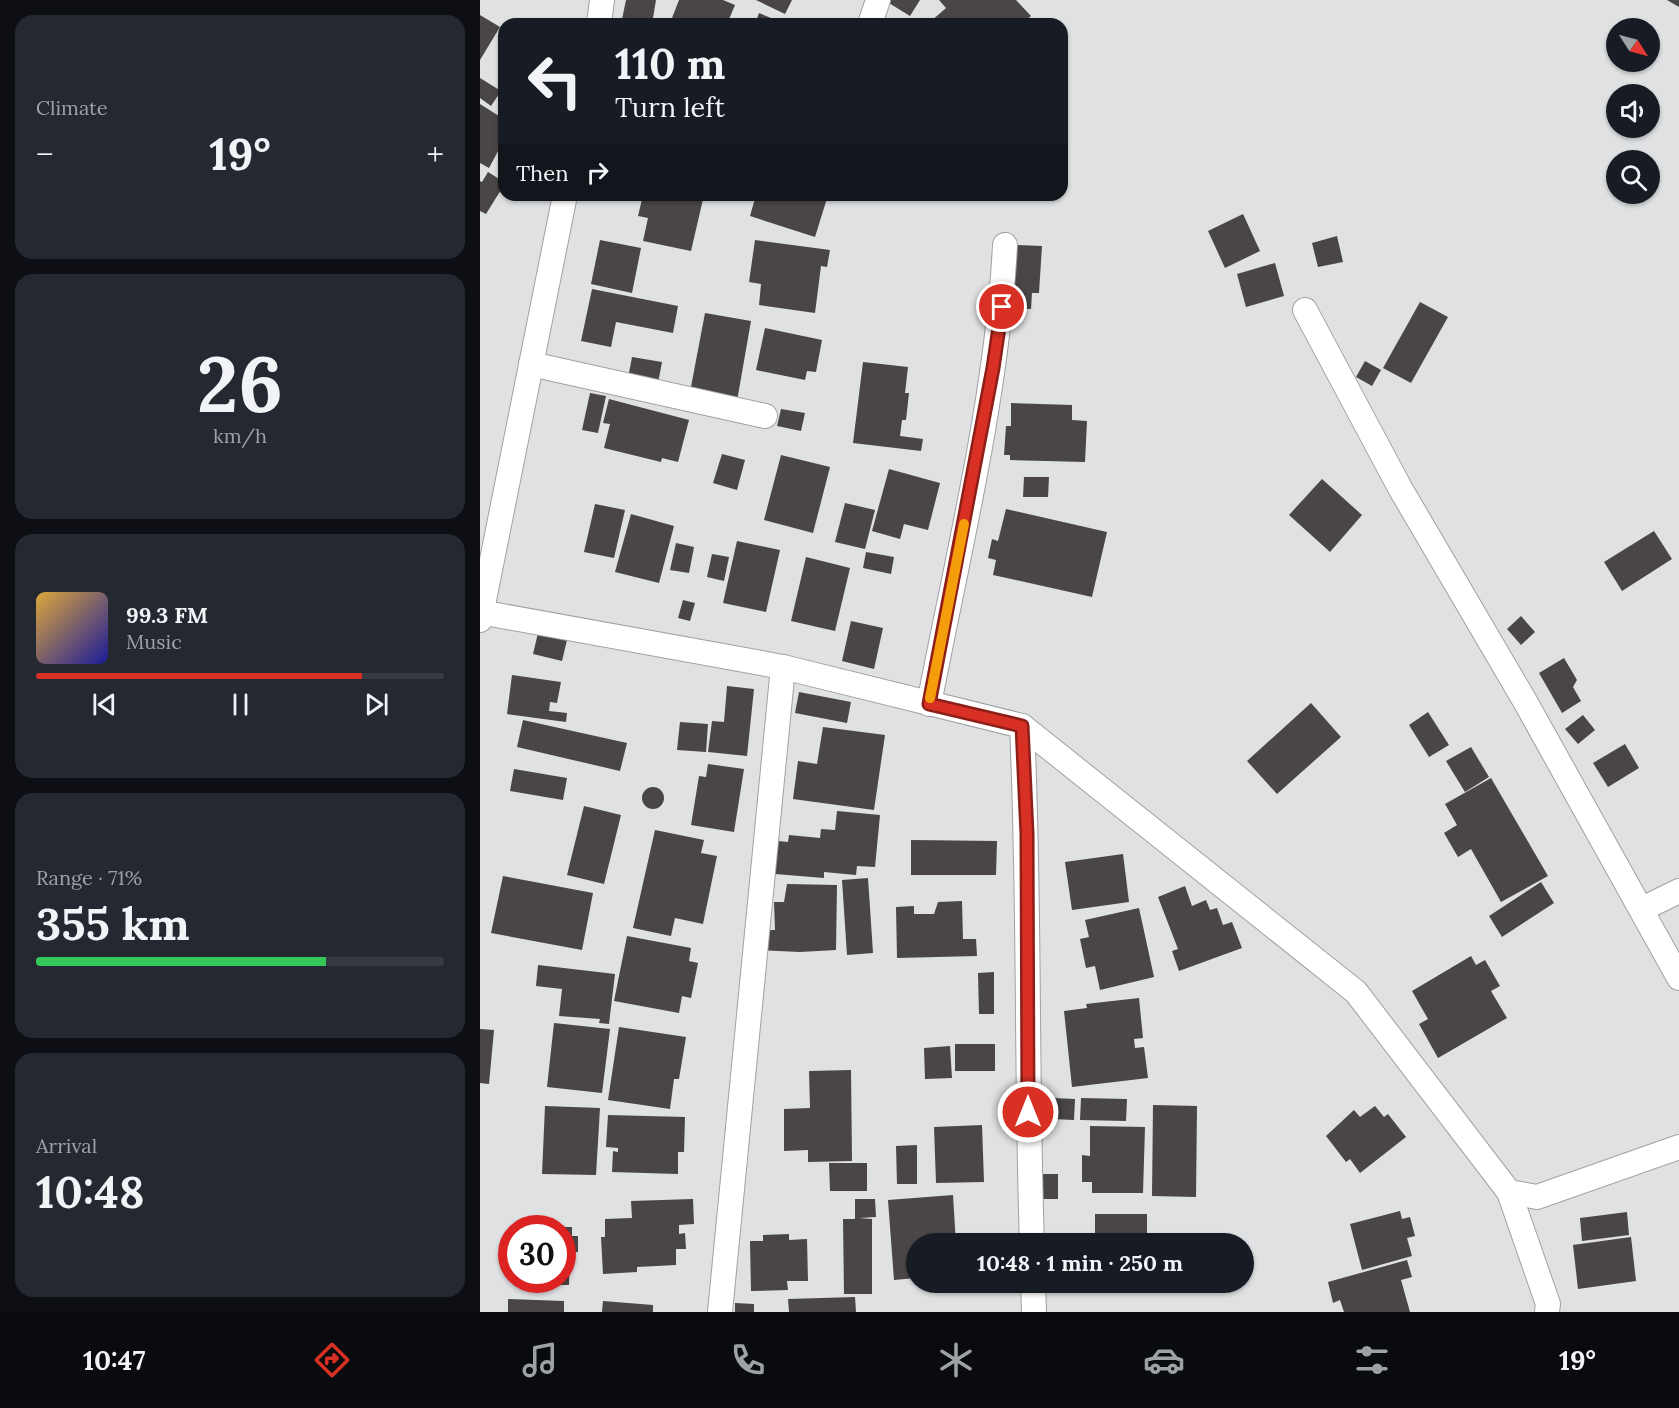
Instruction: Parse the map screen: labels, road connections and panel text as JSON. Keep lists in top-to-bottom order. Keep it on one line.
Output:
{"north":"bottom right","page":{"tile":["Climate",["26","km/h"],["Range · 71%","355 km"],["Arrival","10:48"]],"turn":["110 m","Turn left"],"heat":["−","19°","+"],"then":"Then","song":["99.3 FM","Music"],"limit":"30","trip":"10:48 · 1 min · 250 m","tabs":["10:47","19°"]}}
